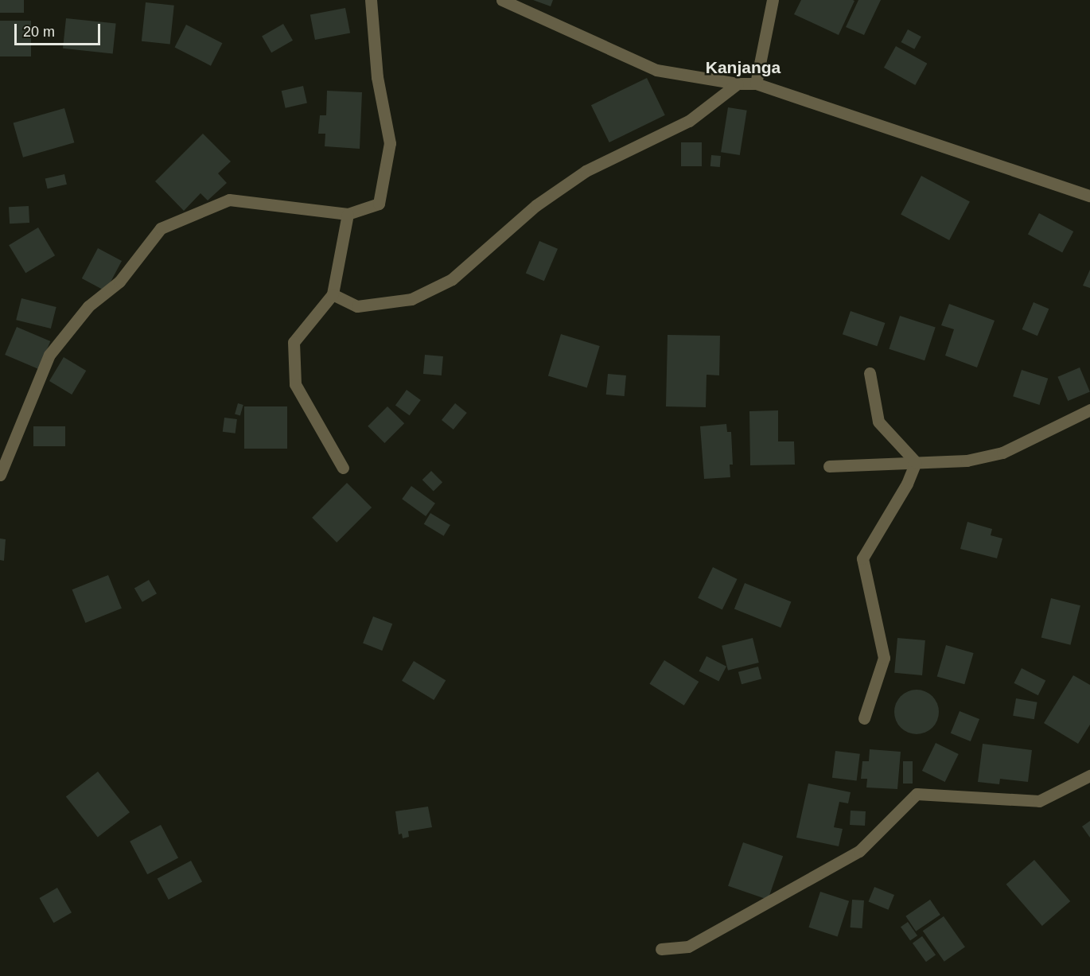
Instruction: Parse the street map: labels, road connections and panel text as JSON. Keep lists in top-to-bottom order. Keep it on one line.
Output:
{"districts":["Kanjanga"],"scale_bar":"20 m"}
